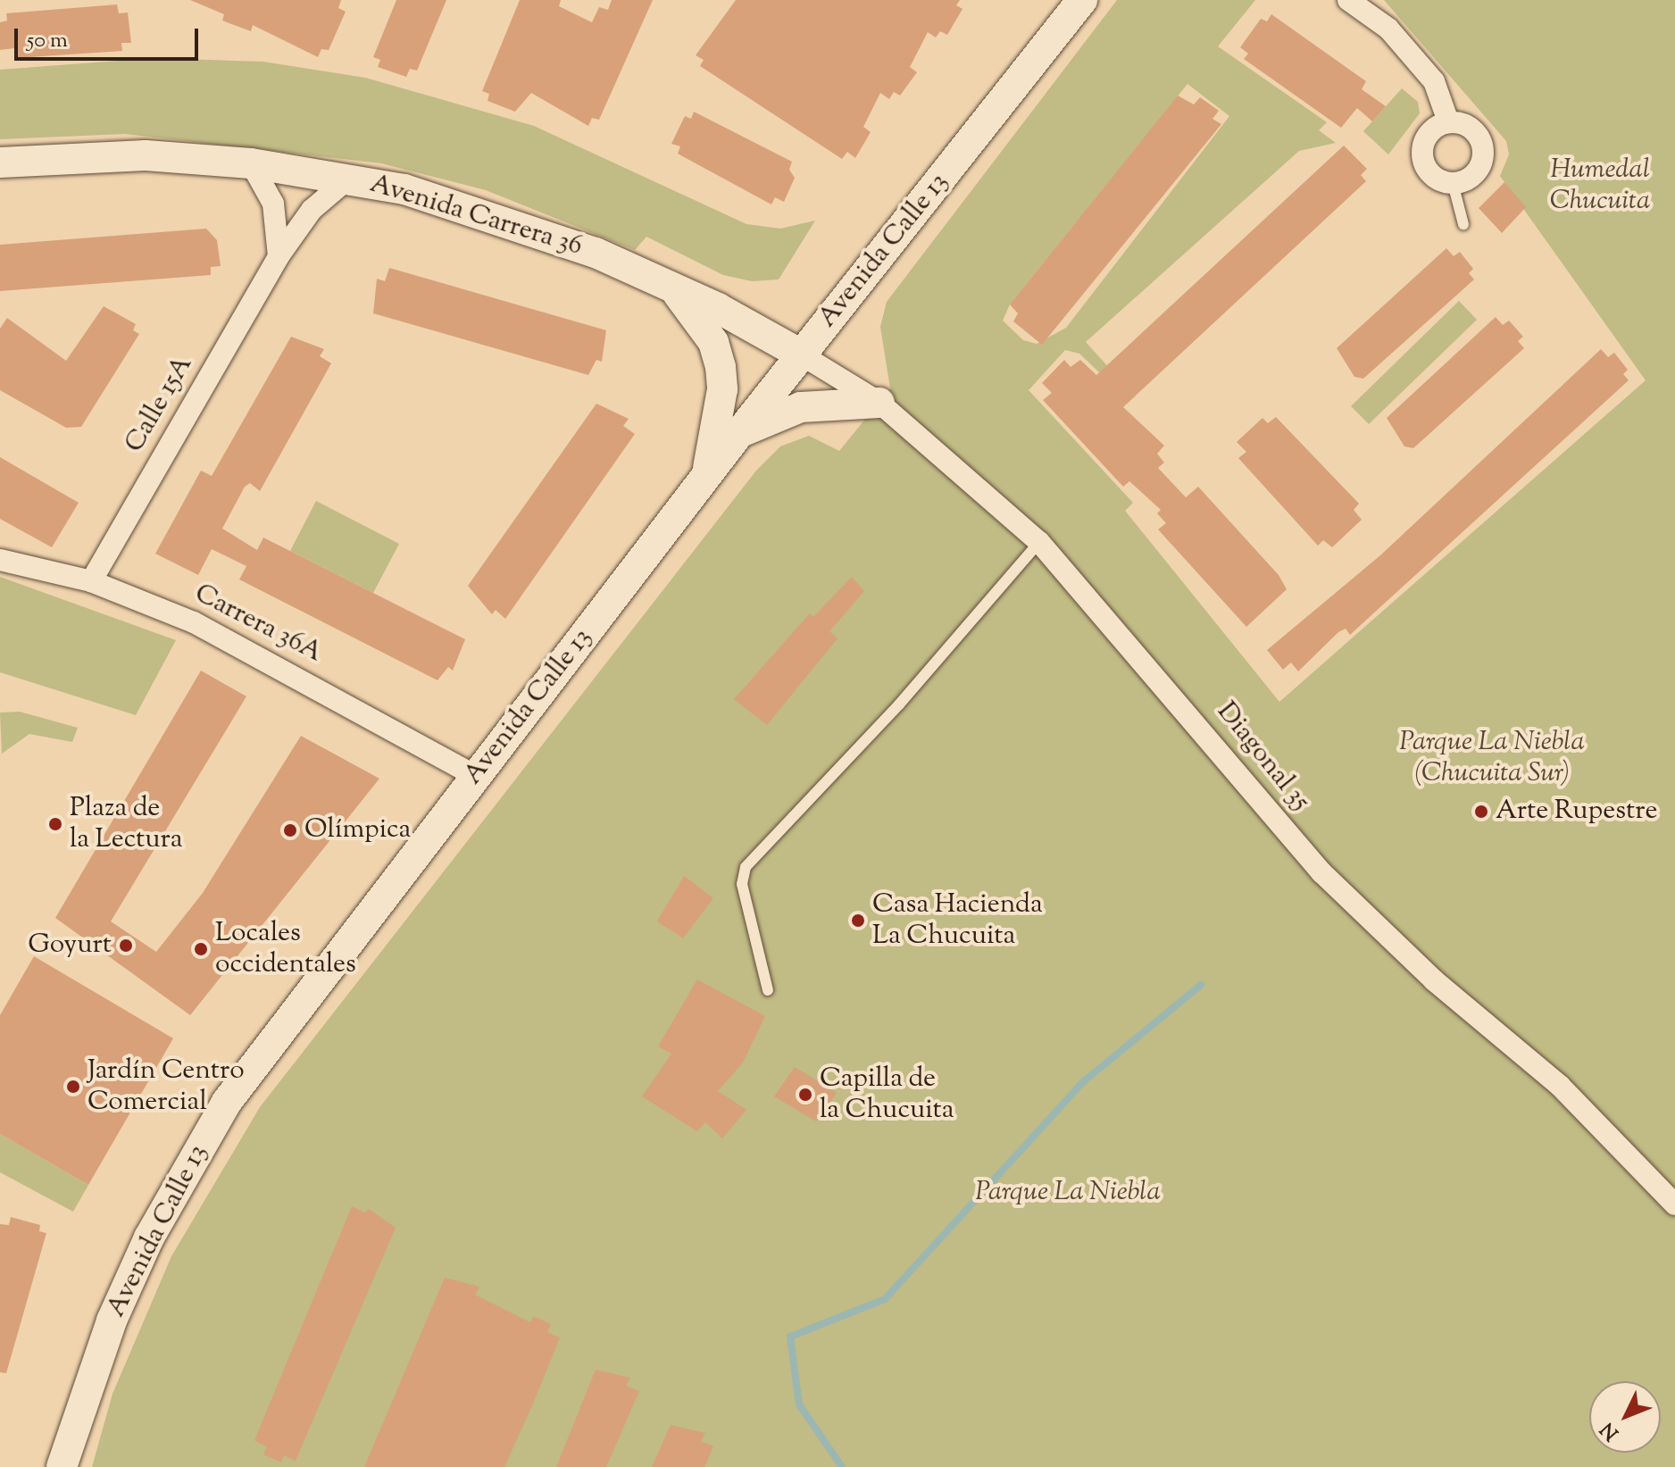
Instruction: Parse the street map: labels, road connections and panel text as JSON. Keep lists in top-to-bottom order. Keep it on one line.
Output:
{"streets":{"main road":["Avenida Carrera 36","Avenida Calle 13"],"street":["Calle 15A","Carrera 36A","Diagonal 35"]},"crossings":[["Avenida Carrera 36","Avenida Calle 13"],["Avenida Carrera 36","Calle 15A"],["Avenida Carrera 36","Diagonal 35"],["Avenida Calle 13","Carrera 36A"],["Avenida Calle 13","Diagonal 35"],["Calle 15A","Carrera 36A"]],"parks":["Humedal Chucuita","Parque La Niebla (Chucuita Sur)","Parque La Niebla"],"places":["Arte Rupestre","Plaza de la Lectura","Olímpica","Casa Hacienda La Chucuita","Goyurt","Locales occidentales","Jardín Centro Comercial","Capilla de la Chucuita"],"scale_bar":"50 m","north":"bottom left"}
